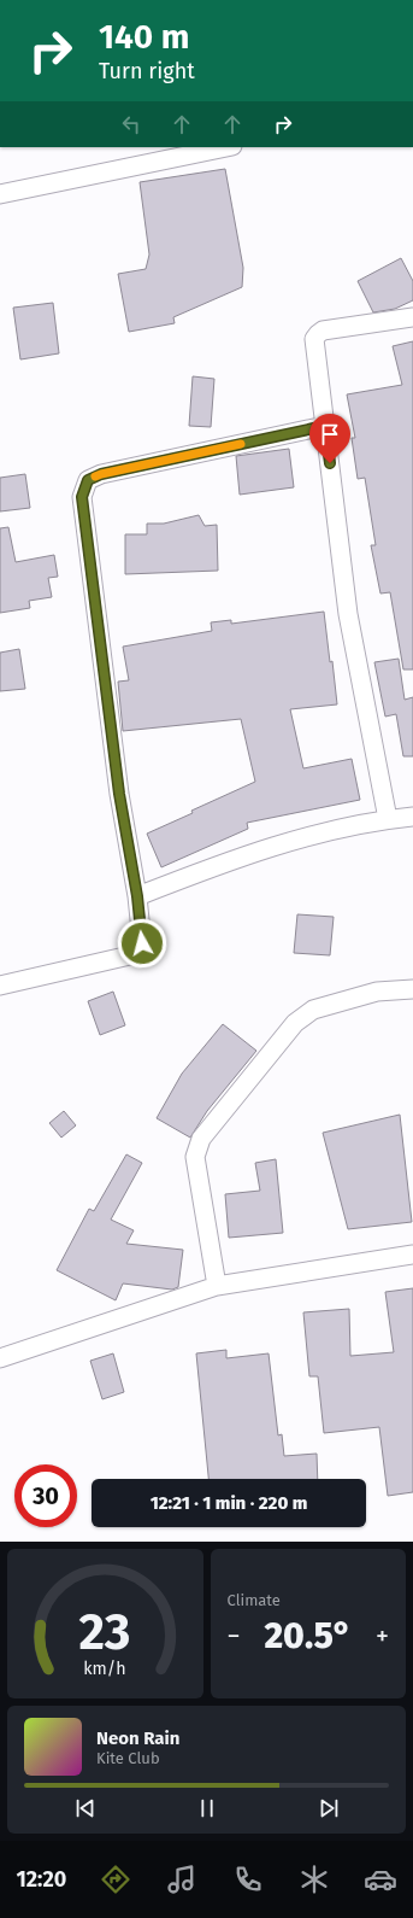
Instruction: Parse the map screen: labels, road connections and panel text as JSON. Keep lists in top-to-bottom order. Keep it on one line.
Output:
{"page":{"turn":["140 m","Turn right"],"limit":"30","trip":"12:21 · 1 min · 220 m","tile":"Climate","heat":["−","20.5°","+"],"song":["Neon Rain","Kite Club"],"tabs":"12:20","gauge":["23","km/h"]}}
